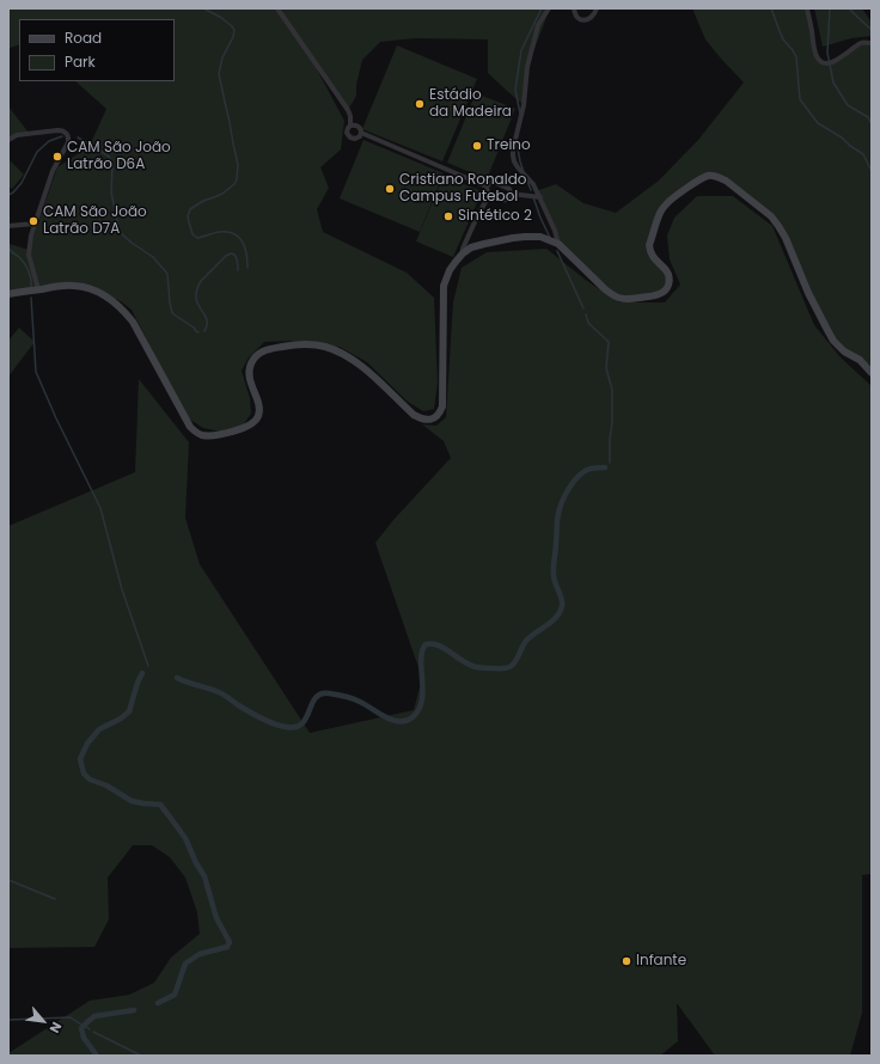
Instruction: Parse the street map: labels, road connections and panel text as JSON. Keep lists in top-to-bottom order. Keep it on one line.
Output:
{"places":["Estádio da Madeira","Treino","CAM São João Latrão D6A","Cristiano Ronaldo Campus Futebol","Sintético 2","CAM São João Latrão D7A","Infante"],"legend":["Road","Park"],"north":"bottom right"}
